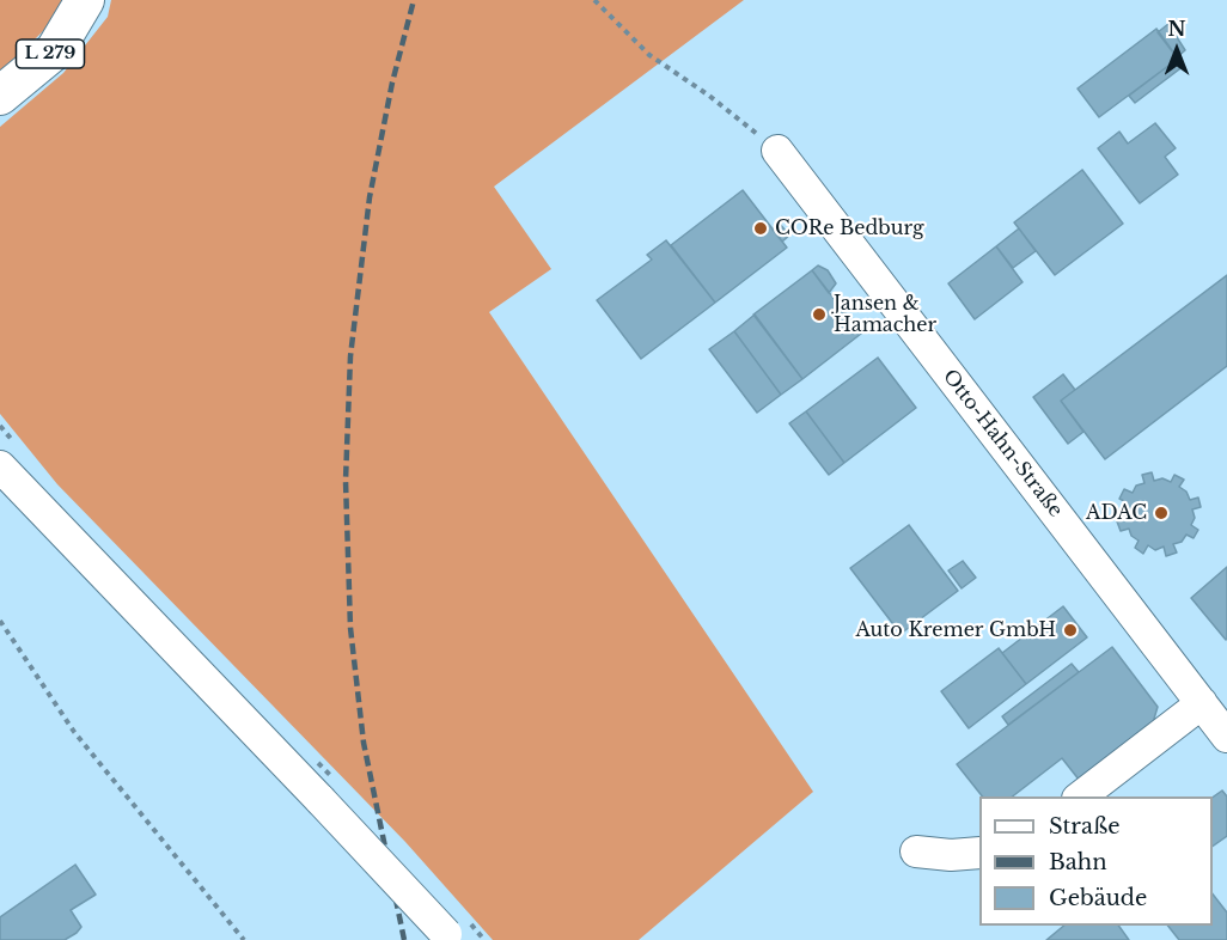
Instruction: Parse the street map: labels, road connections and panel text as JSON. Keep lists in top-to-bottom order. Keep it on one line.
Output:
{"streets":{"main road":["L 279"],"street":["Otto-Hahn-Straße"]},"places":["CORe Bedburg","Jansen & Hamacher","ADAC","Auto Kremer GmbH"],"legend":["Straße","Bahn","Gebäude"],"north":"top"}
